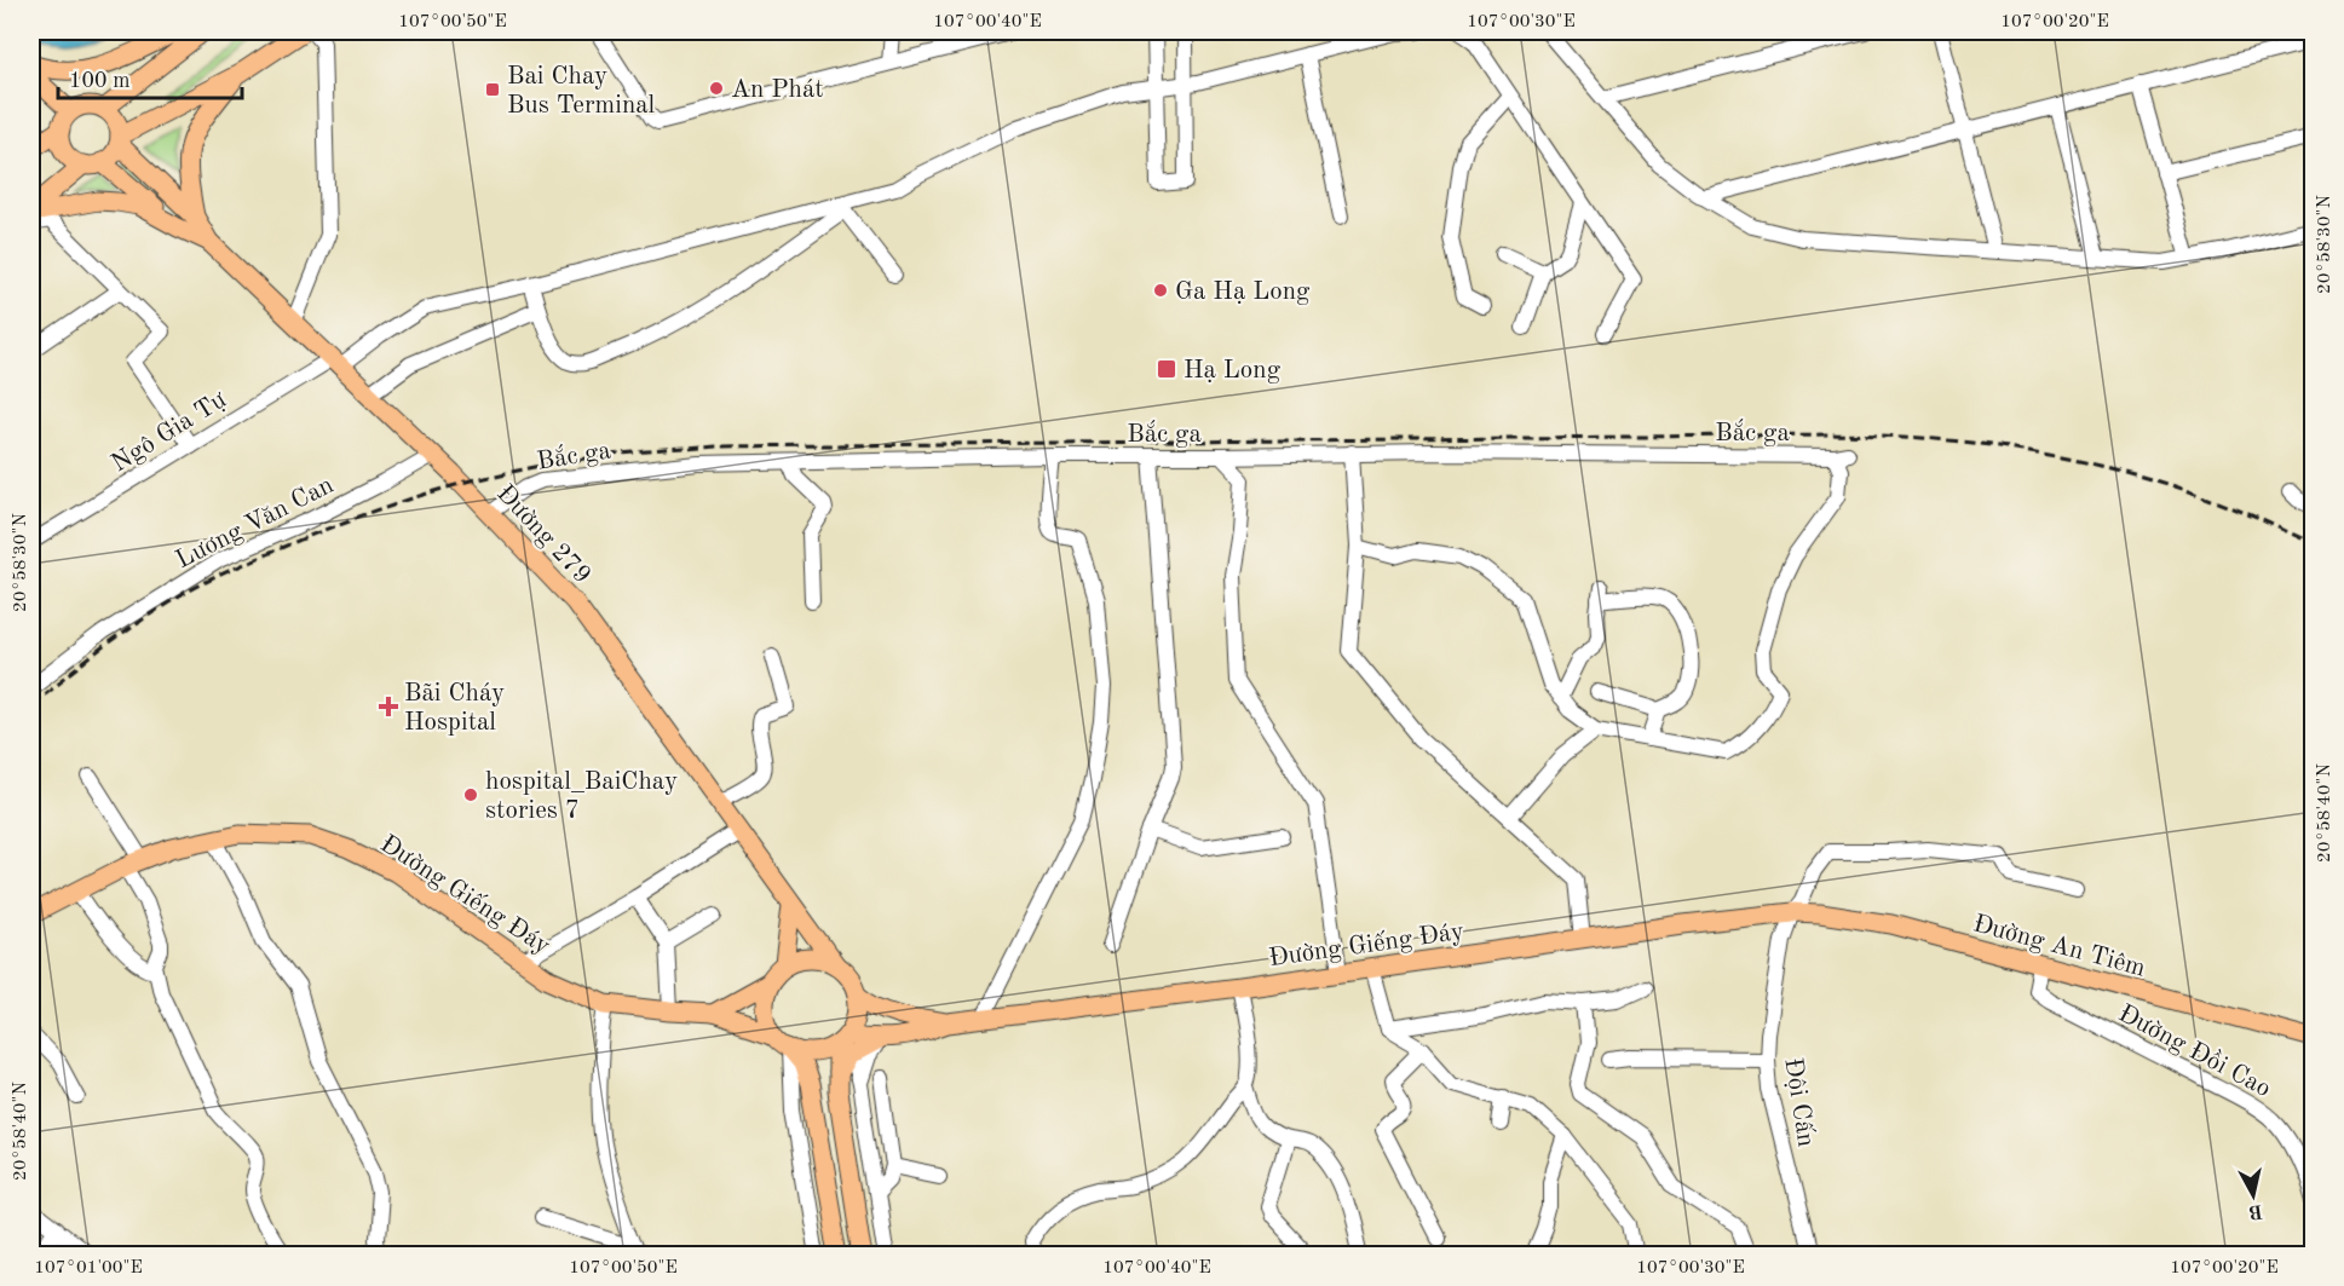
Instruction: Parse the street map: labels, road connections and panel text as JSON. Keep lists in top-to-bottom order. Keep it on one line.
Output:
{"streets":{"main road":["Đường 279","Đường Giếng Đáy","Đường An Tiêm"],"street":["Ngô Gia Tự","Bắc ga","Lương Văn Can","Đường Đồi Cao","Đội Cấn"]},"crossings":[["Ngô Gia Tự","Đường 279"],["Bắc ga","Đường 279"],["Lương Văn Can","Đường 279"],["Đường 279","Đường Giếng Đáy"],["Đường Giếng Đáy","Đường An Tiêm"],["Đường Giếng Đáy","Đội Cấn"],["Đường An Tiêm","Đường Đồi Cao"],["Đường An Tiêm","Đội Cấn"]],"places":{"other":["An Phát","Ga Hạ Long","hospital_BaiChay stories 7"],"transit":["Bai Chay Bus Terminal","Hạ Long"],"health":["Bãi Cháy Hospital"]},"scale_bar":"100 m","north":"bottom","coordinates":["107°00'50\"E","107°00'40\"E","107°00'30\"E","107°00'20\"E","20°58'30\"N","20°58'40\"N","107°01'00\"E"]}
